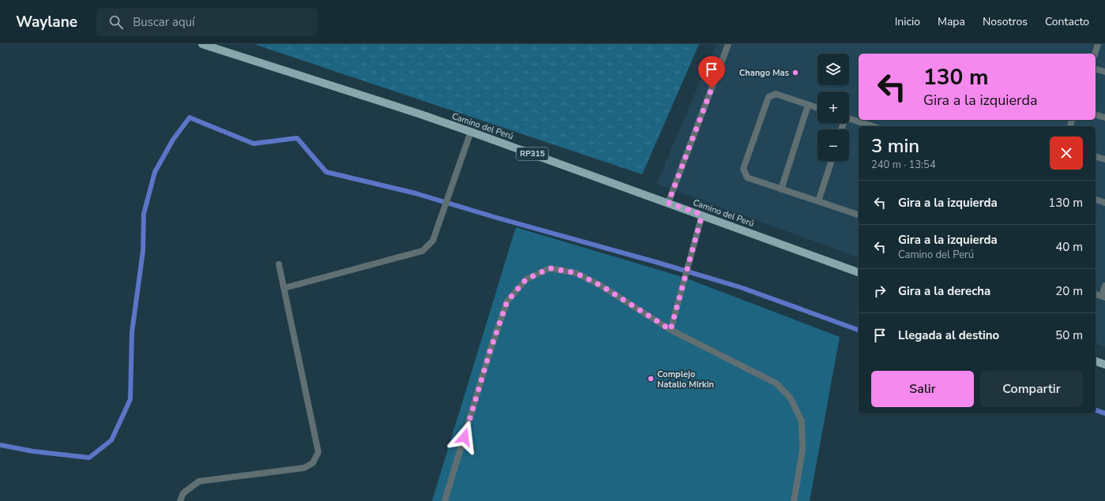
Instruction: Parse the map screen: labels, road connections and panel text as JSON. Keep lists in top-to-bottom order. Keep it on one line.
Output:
{"streets":{"main road":["Camino del Perú","RP315"]},"places":["Chango Mas","Complejo Natalio Mirkin"],"page":{"header":"Waylane","search":"Buscar aquí","nav":["Inicio","Mapa","Nosotros","Contacto"],"map_buttons":["+","−"],"turn":["130 m","Gira a la izquierda"],"heading":["3 min","240 m · 13:54"],"list":[{"name":"Gira a la izquierda","value":"130 m"},{"name":"Gira a la izquierda","note":"Camino del Perú","value":"40 m"},{"name":"Gira a la derecha","value":"20 m"},{"name":"Llegada al destino","value":"50 m"}],"buttons":["Salir","Compartir"]}}
